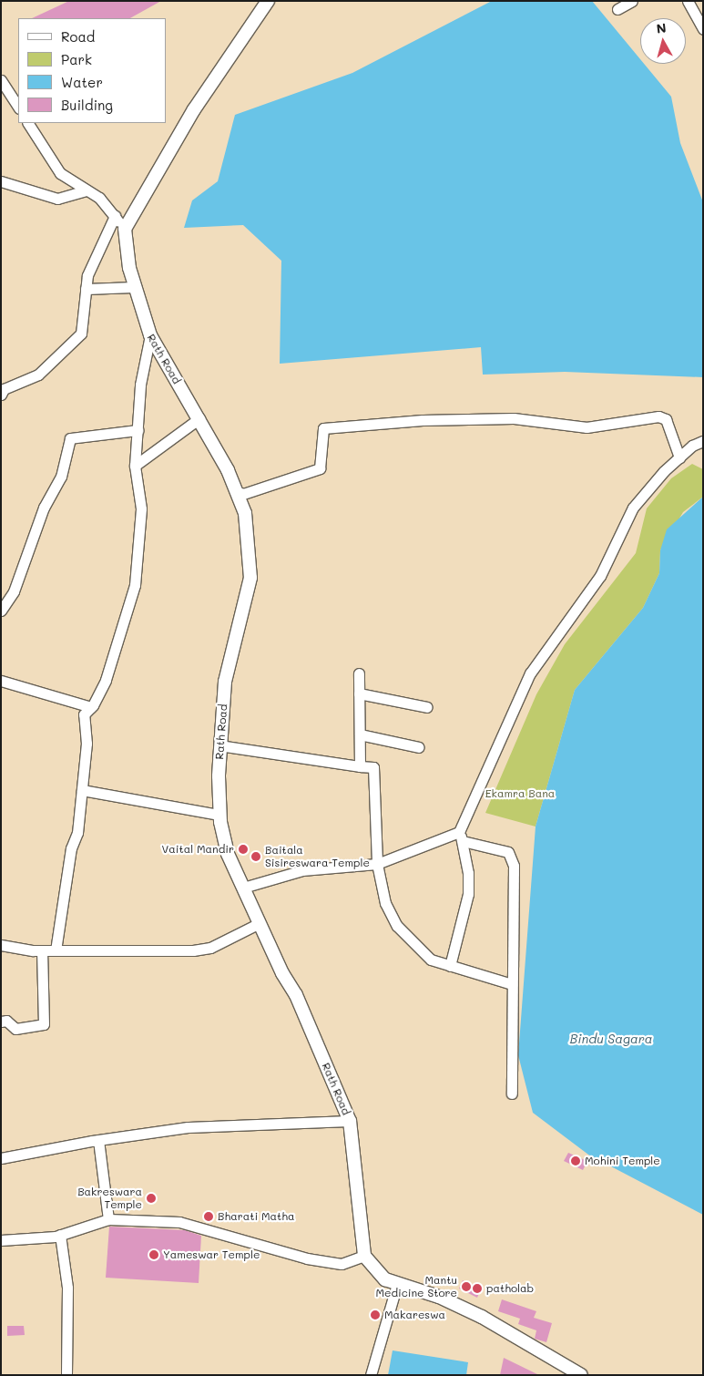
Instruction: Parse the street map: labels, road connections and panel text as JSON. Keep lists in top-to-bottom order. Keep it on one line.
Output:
{"streets":{"street":["Rath Road"]},"water":["Bindu Sagara"],"parks":["Ekamra Bana"],"places":["Vaital Mandir","Baitala Sisireswara Temple","Mohini Temple","Bakreswara Temple","Bharati Matha","Yameswar Temple","Mantu Medicine Store","patholab","Makareswa"],"legend":["Road","Park","Water","Building"],"north":"top"}
